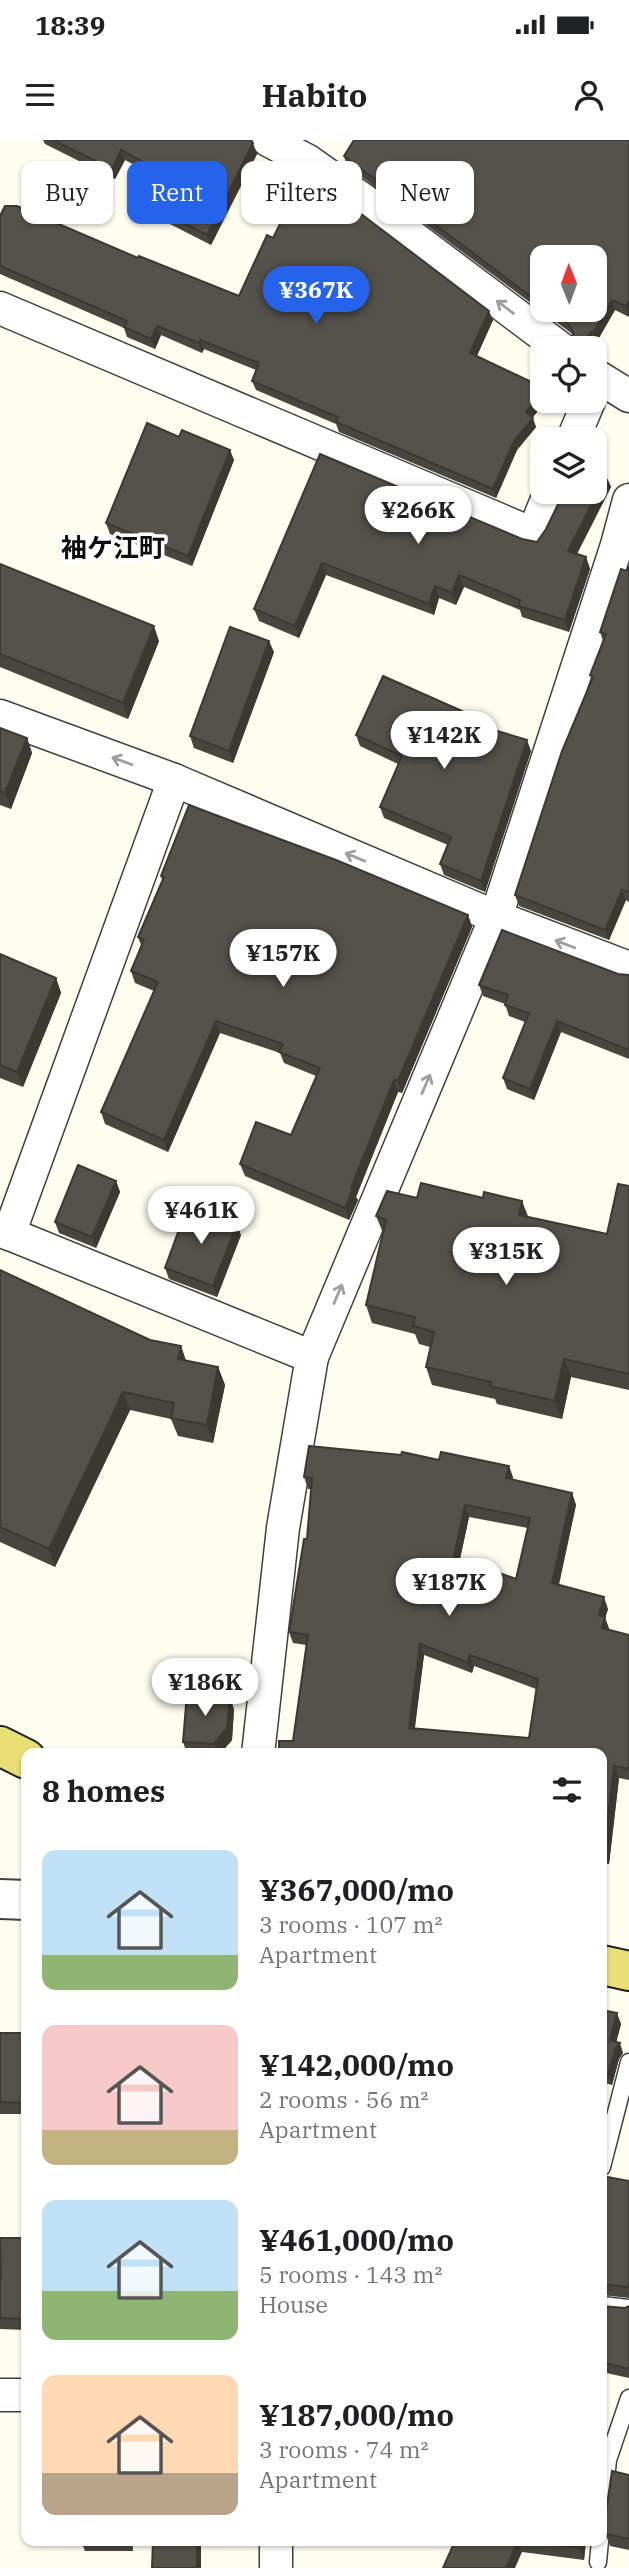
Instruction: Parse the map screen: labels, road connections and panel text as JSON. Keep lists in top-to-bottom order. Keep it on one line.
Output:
{"districts":["袖ケ江町"],"north":"top","page":{"status":"18:39","header":"Habito","chip":["Buy","Rent","Filters","New"],"price":["¥367K","¥266K","¥142K","¥157K","¥461K","¥315K","¥187K","¥186K"],"heading":"8 homes","list":[{"name":"¥367,000/mo","note":"3 rooms · 107 m² · Apartment"},{"name":"¥142,000/mo","note":"2 rooms · 56 m² · Apartment"},{"name":"¥461,000/mo","note":"5 rooms · 143 m² · House"},{"name":"¥187,000/mo","note":"3 rooms · 74 m² · Apartment"}]}}
